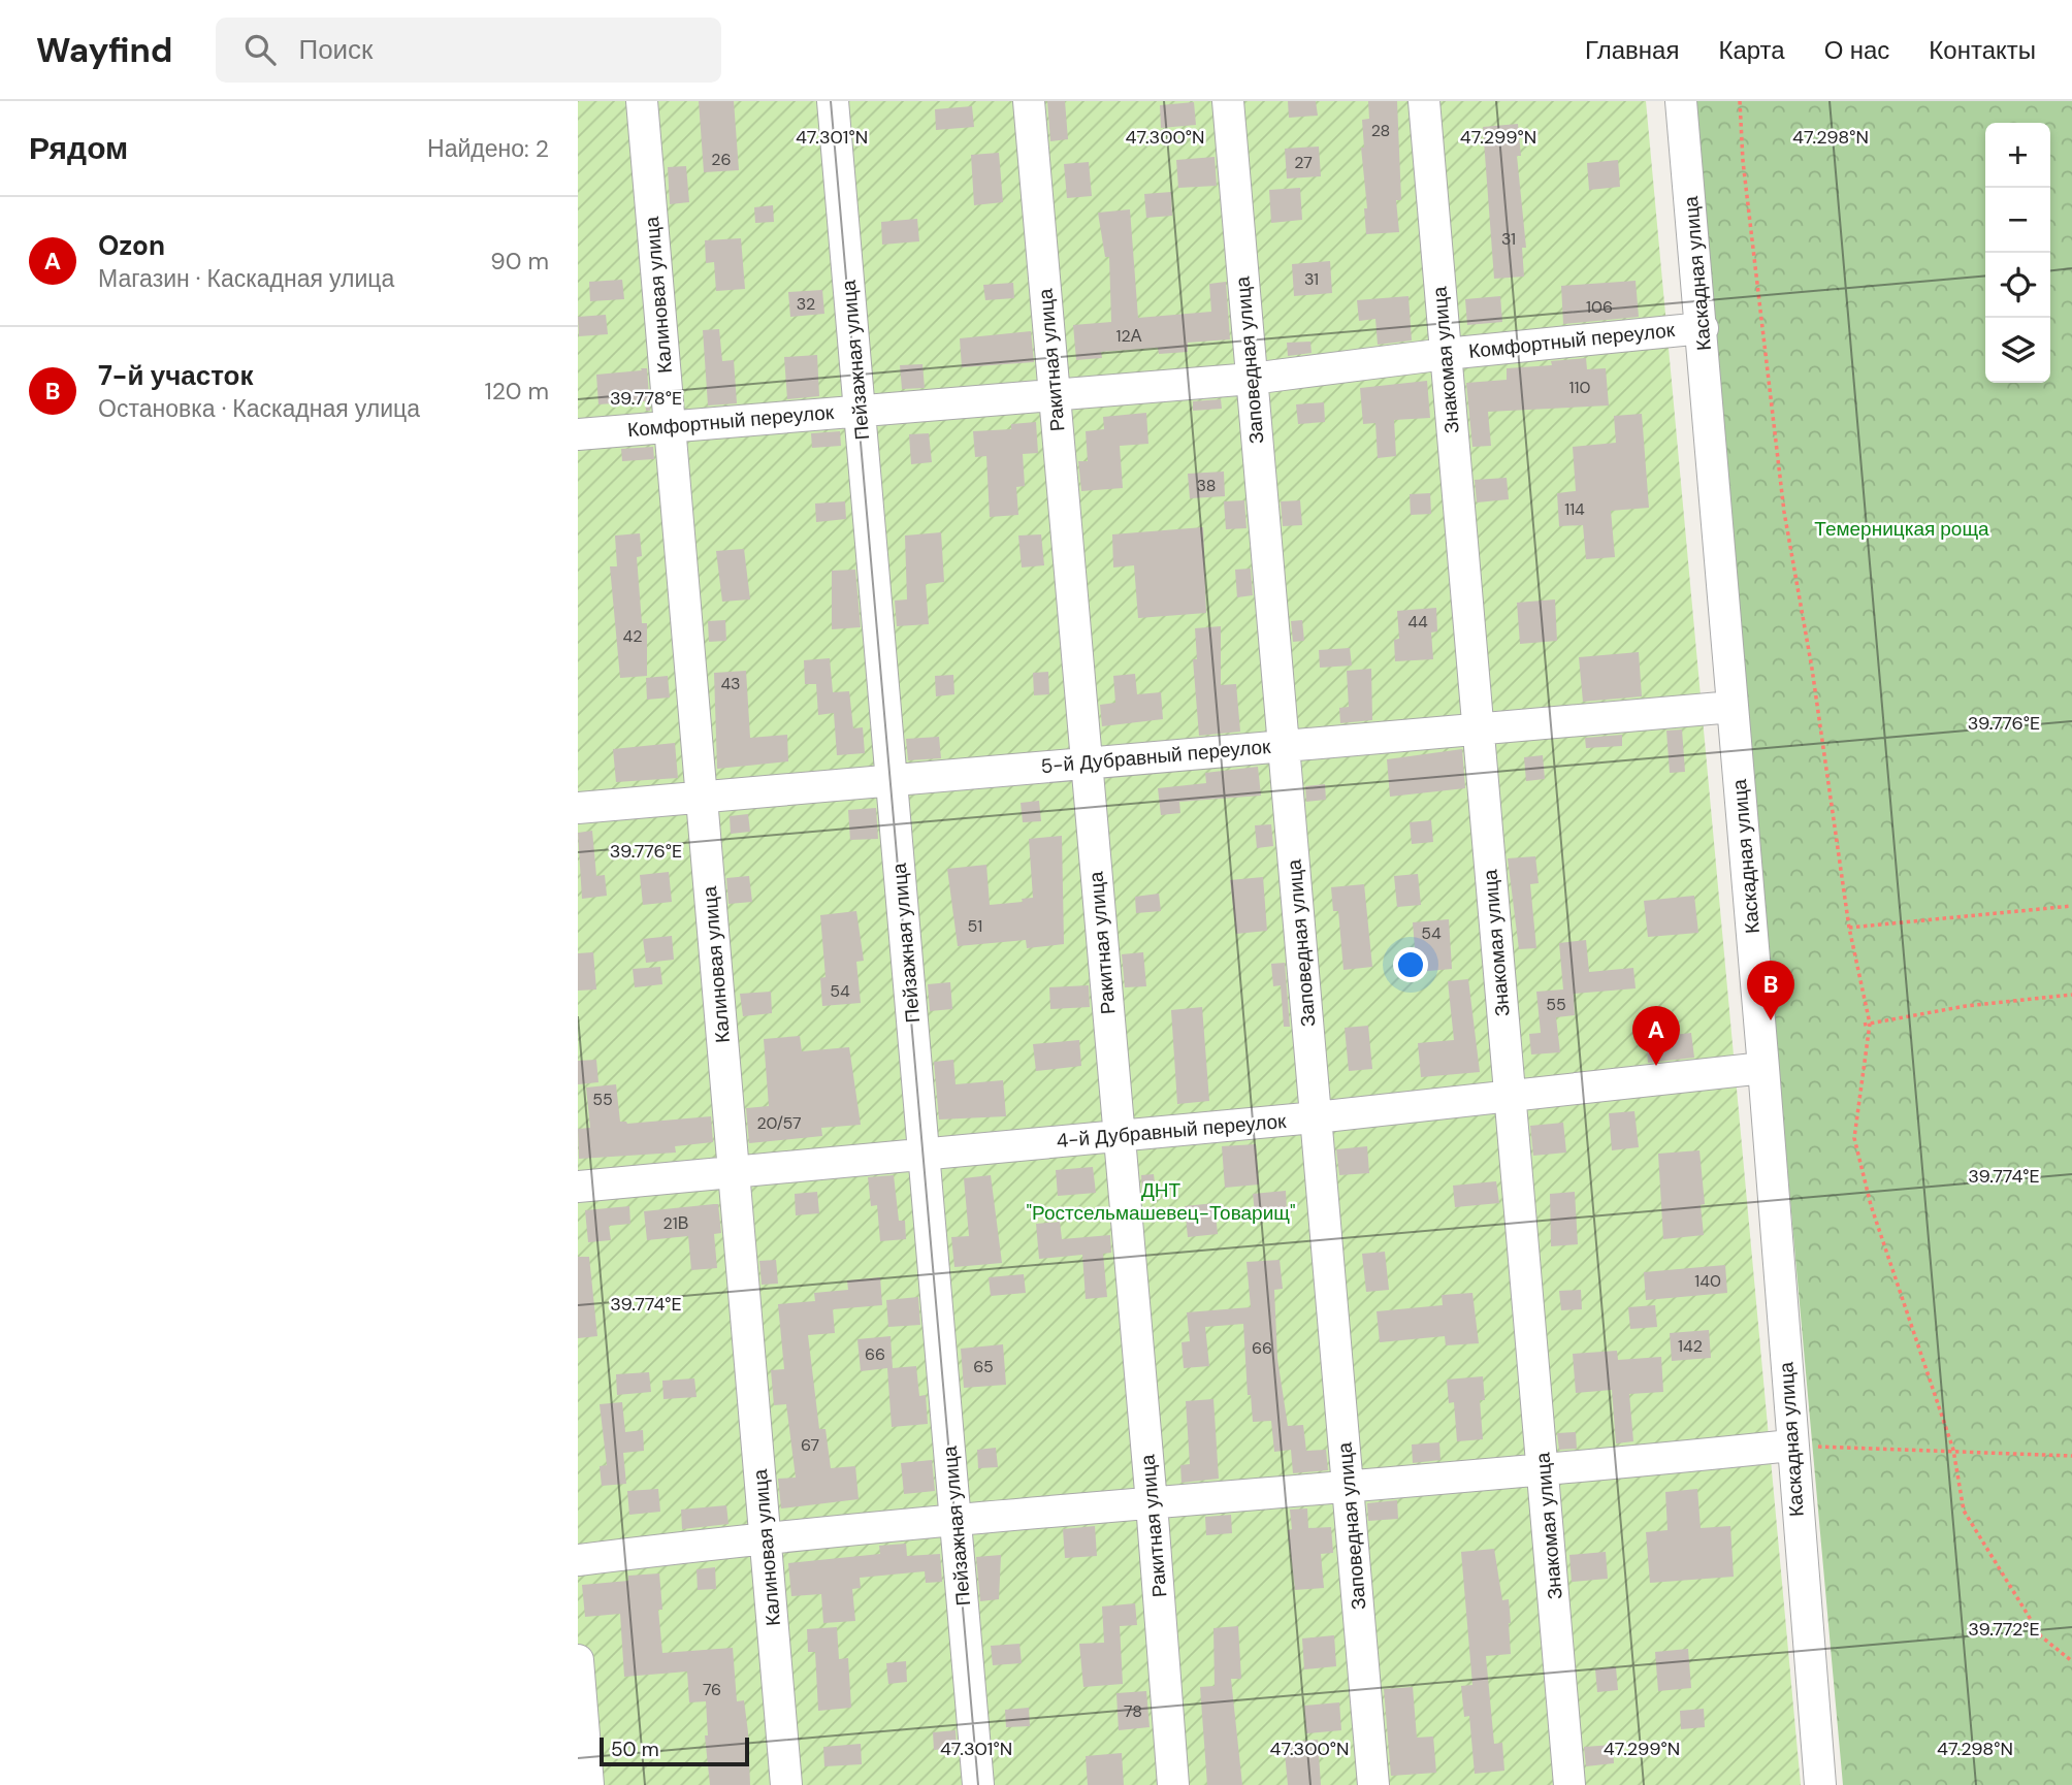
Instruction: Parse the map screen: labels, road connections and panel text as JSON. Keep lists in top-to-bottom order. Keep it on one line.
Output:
{"streets":{"street":["Каскадная улица","Калиновая улица","Комфортный переулок","Пейзажная улица","Ракитная улица","Заповедная улица","Знакомая улица","5-й Дубравный переулок","4-й Дубравный переулок"]},"crossings":[["Каскадная улица","Комфортный переулок"],["Каскадная улица","5-й Дубравный переулок"],["Каскадная улица","4-й Дубравный переулок"],["Калиновая улица","Комфортный переулок"],["Калиновая улица","5-й Дубравный переулок"],["Калиновая улица","4-й Дубравный переулок"],["Комфортный переулок","Пейзажная улица"],["Комфортный переулок","Ракитная улица"],["Комфортный переулок","Заповедная улица"],["Комфортный переулок","Знакомая улица"],["Пейзажная улица","5-й Дубравный переулок"],["Пейзажная улица","4-й Дубравный переулок"],["Ракитная улица","5-й Дубравный переулок"],["Ракитная улица","4-й Дубравный переулок"],["Заповедная улица","5-й Дубравный переулок"],["Заповедная улица","4-й Дубравный переулок"],["Знакомая улица","5-й Дубравный переулок"],["Знакомая улица","4-й Дубравный переулок"]],"parks":["Темерницкая роща","ДНТ \"Ростсельмашевец-Товарищ\""],"house_numbers":["28","26","27","31","31","32","106","12А","110","38","114","44","42","43","51","54","54","55","55","20/57","21В","140","142","66","66","65","67","76","78"],"scale_bar":"50 m","page":{"header":"Wayfind","search":"Поиск","nav":["Главная","Карта","О нас","Контакты"],"heading":["Рядом","Найдено: 2"],"map_buttons":["+","−"],"list":[{"mark":"A","name":"Ozon","note":"Магазин · Каскадная улица","value":"90 m"},{"mark":"B","name":"7-й участок","note":"Остановка · Каскадная улица","value":"120 m"}],"pins":["B","A"],"scale":"50 m"},"coordinates":["47.301°N","47.300°N","47.299°N","47.298°N","39.778°E","39.776°E","39.774°E","39.772°E"]}
